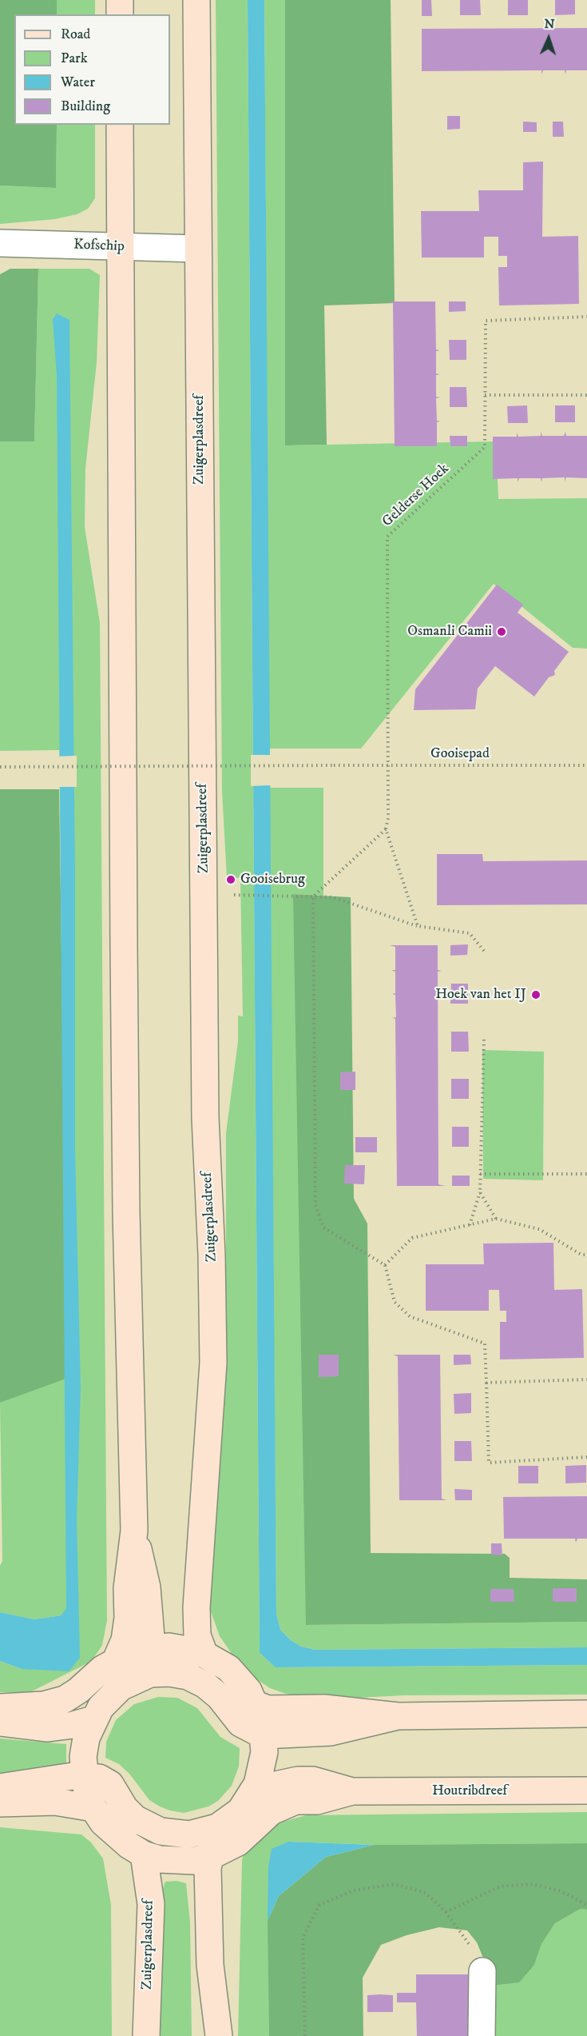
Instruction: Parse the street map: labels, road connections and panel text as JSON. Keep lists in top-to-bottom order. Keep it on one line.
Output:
{"streets":{"main road":["Zuigerplasdreef","Houtribdreef"],"street":["Kofschip"],"path":["Gelderse Hoek","Gooisepad"]},"crossings":[["Kofschip","Zuigerplasdreef"],["Gelderse Hoek","Gooisepad"]],"places":["Osmanli Camii","Gooisebrug","Hoek van het IJ"],"legend":["Road","Park","Water","Building"],"north":"top"}
